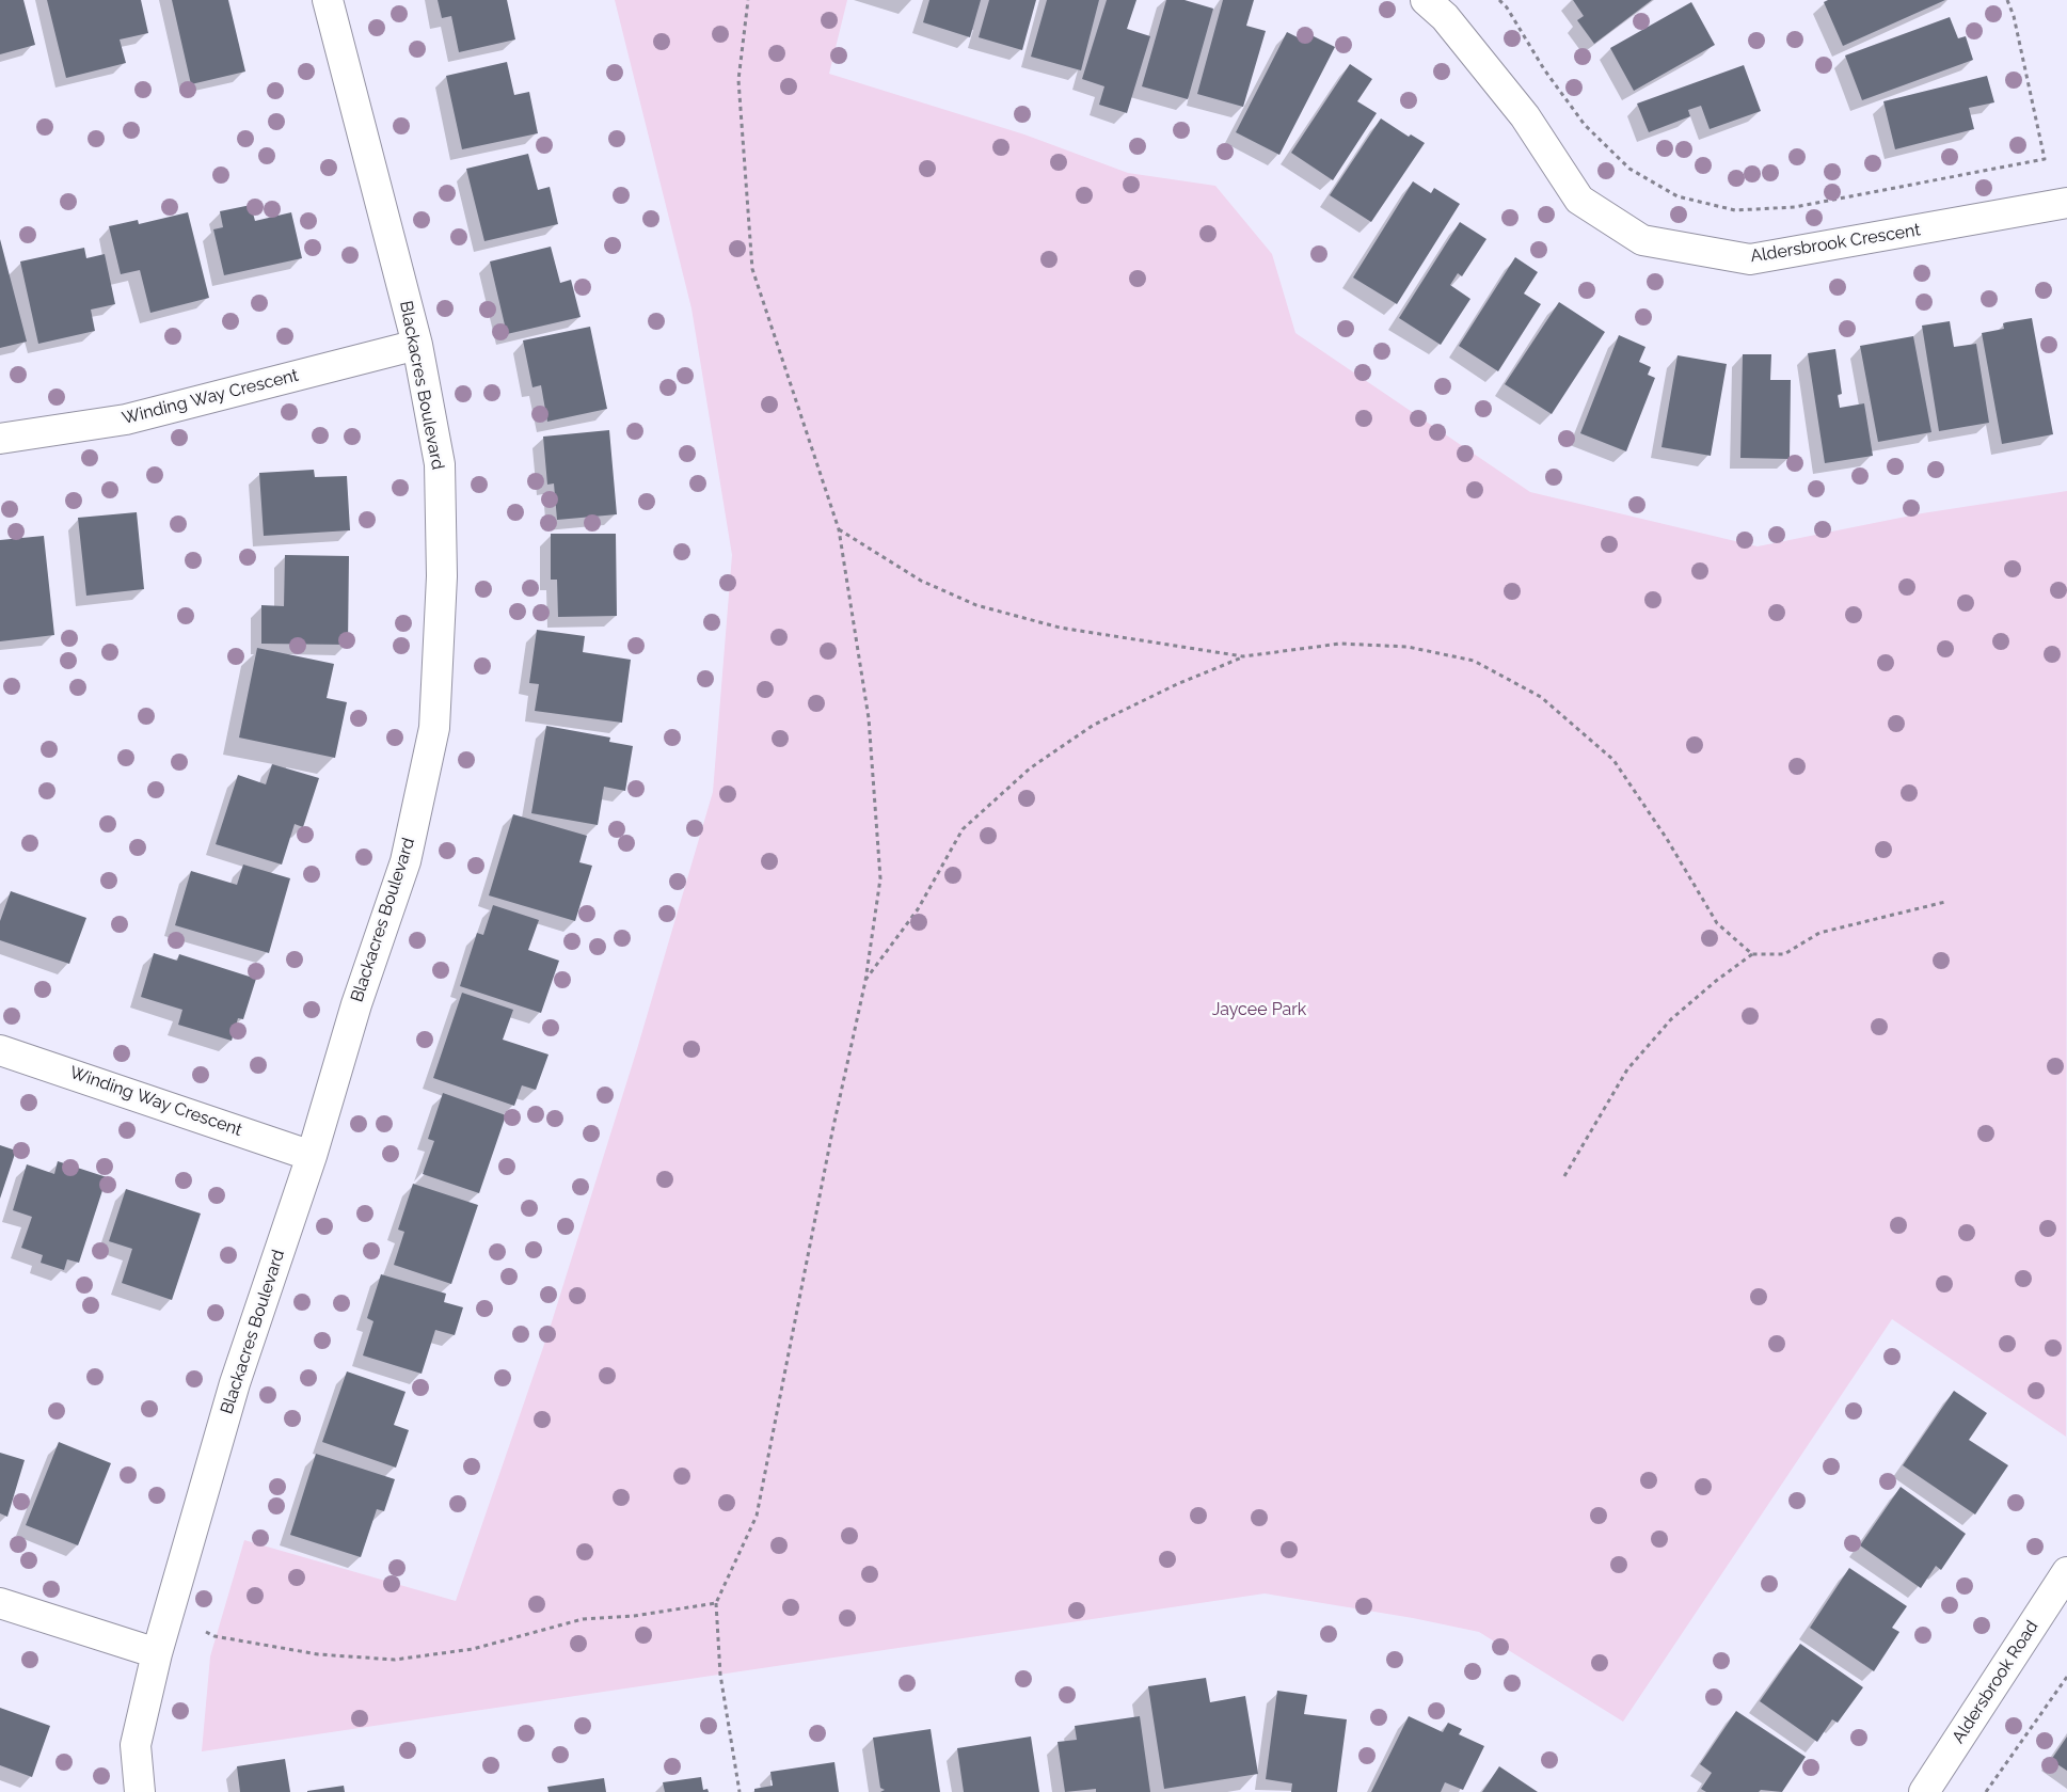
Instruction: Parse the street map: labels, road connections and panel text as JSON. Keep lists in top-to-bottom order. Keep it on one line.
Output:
{"streets":{"street":["Aldersbrook Crescent","Blackacres Boulevard","Winding Way Crescent","Aldersbrook Road"]},"crossings":[["Blackacres Boulevard","Winding Way Crescent"]],"parks":["Jaycee Park"]}
